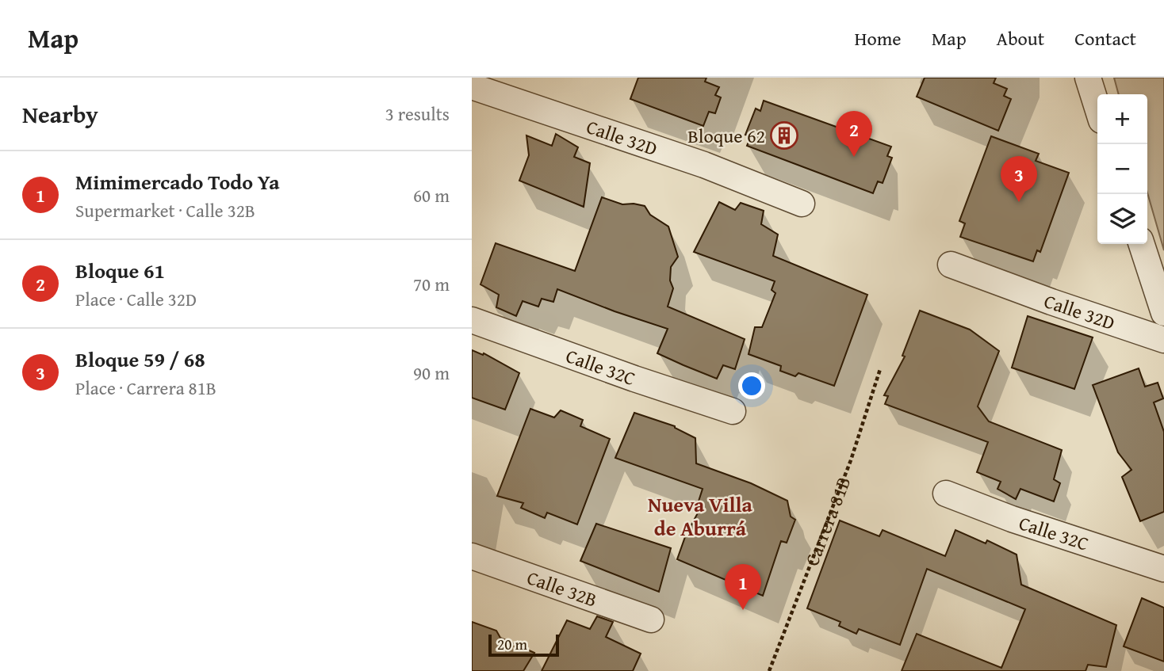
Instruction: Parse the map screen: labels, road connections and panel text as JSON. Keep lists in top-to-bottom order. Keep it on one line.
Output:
{"streets":{"street":["Calle 32D","Calle 32C","Calle 32B"],"path":["Carrera 81B"]},"districts":["Nueva Villa de Aburrá"],"places":{"building":["Bloque 62"]},"scale_bar":"20 m","page":{"header":"Map","nav":["Home","Map","About","Contact"],"heading":["Nearby","3 results"],"map_buttons":["+","−"],"pins":["2","3","1"],"list":[{"mark":"1","name":"Mimimercado Todo Ya","note":"Supermarket · Calle 32B","value":"60 m"},{"mark":"2","name":"Bloque 61","note":"Place · Calle 32D","value":"70 m"},{"mark":"3","name":"Bloque 59 / 68","note":"Place · Carrera 81B","value":"90 m"}],"scale":"20 m"}}
